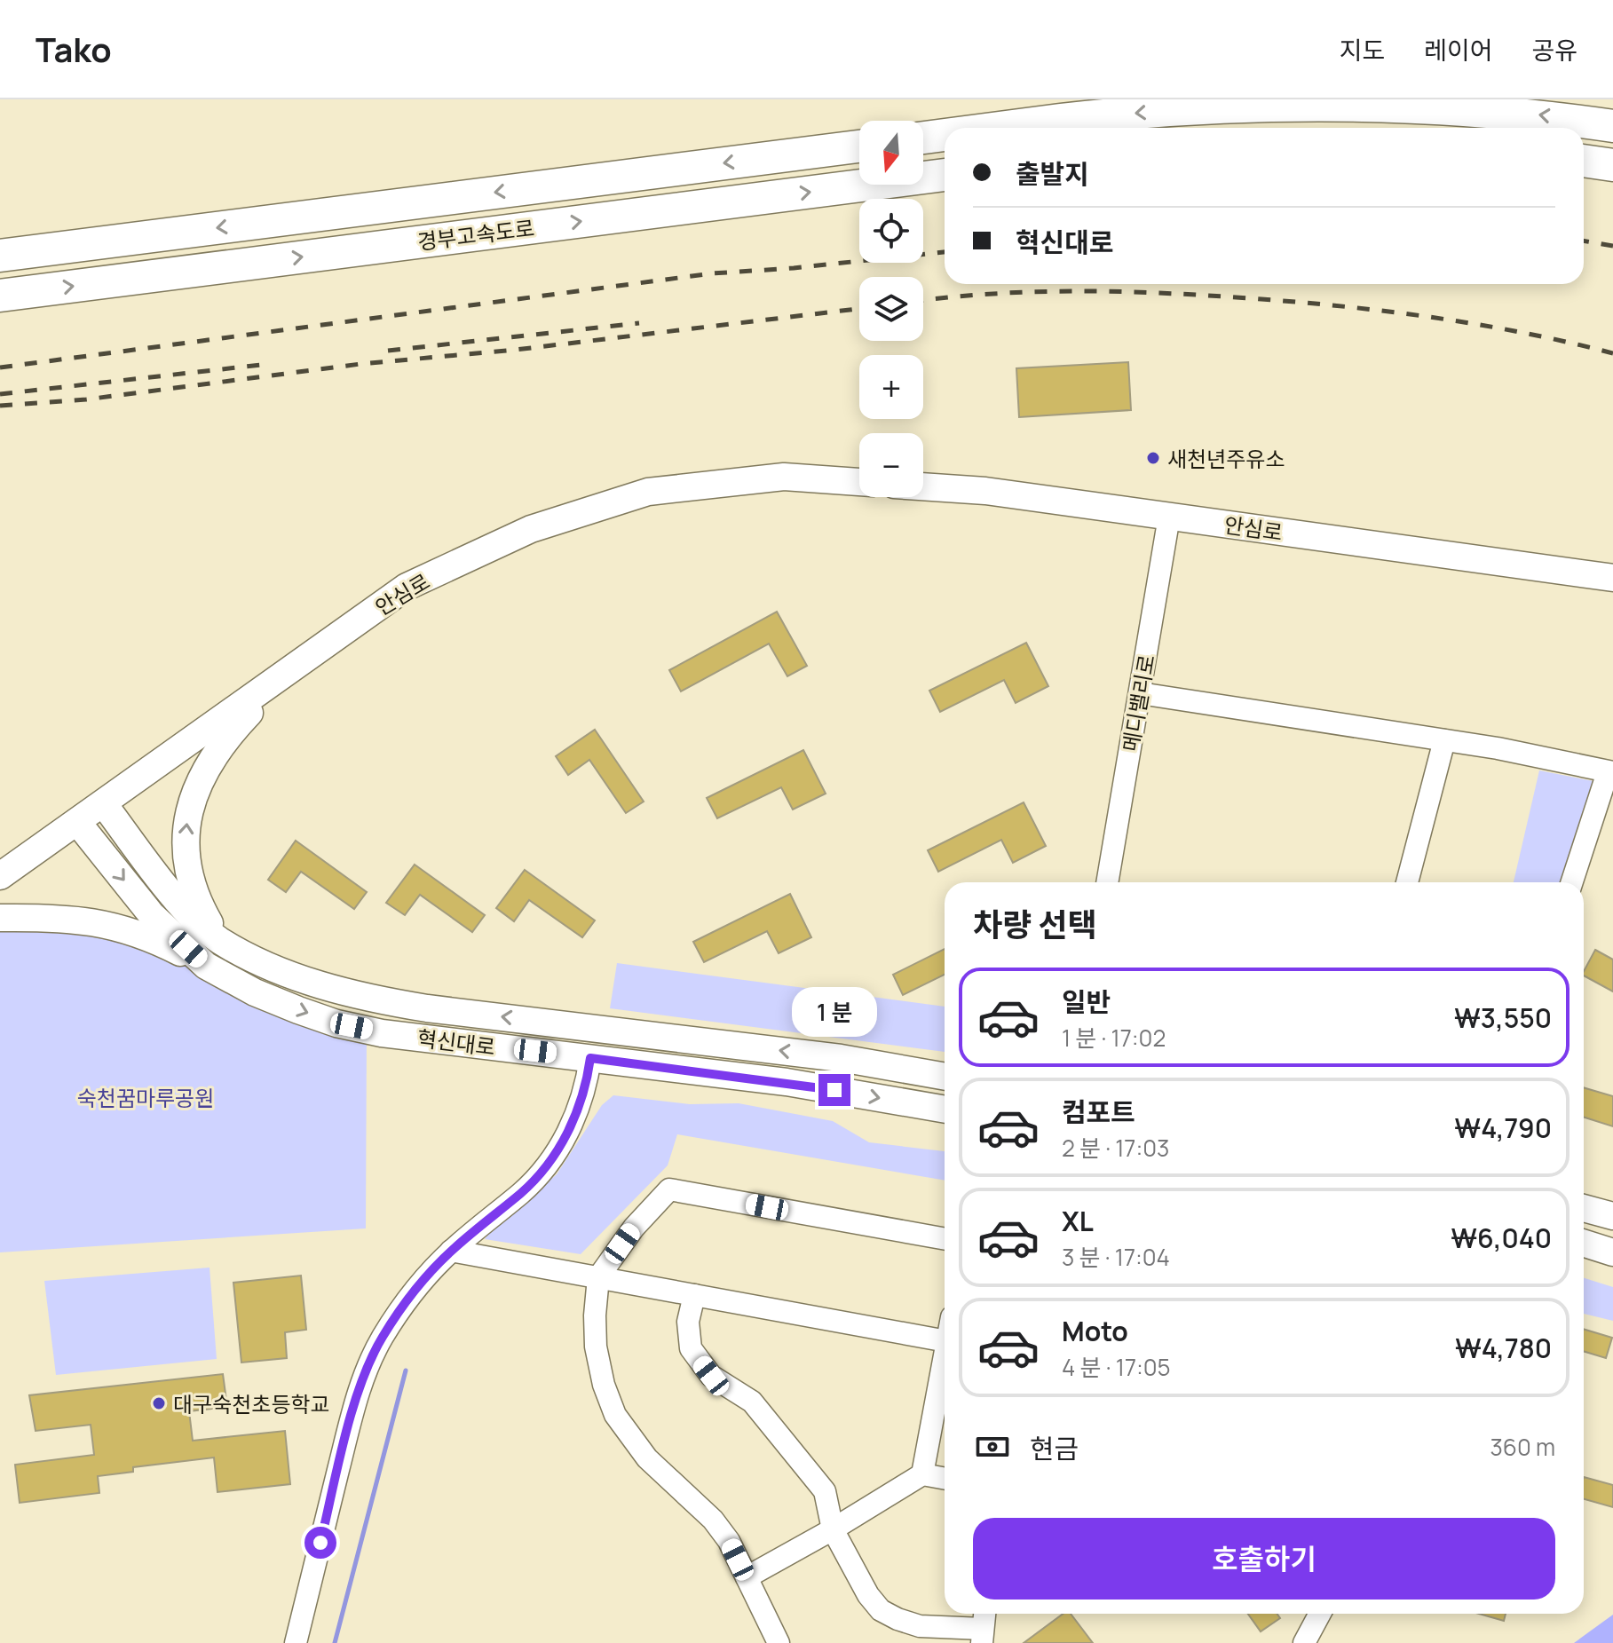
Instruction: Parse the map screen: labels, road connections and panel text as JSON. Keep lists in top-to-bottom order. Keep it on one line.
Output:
{"streets":{"highway":["경부고속도로"],"main road":["안심로","혁신대로"],"street":["메디밸리로"]},"crossings":[["안심로","메디밸리로"],["안심로","혁신대로"]],"parks":["숙천꿈마루공원"],"places":["새천년주유소","대구숙천초등학교"],"north":"bottom","page":{"header":"Tako","nav":["지도","레이어","공유"],"map_buttons":["+","−"],"banner":["출발지","혁신대로"],"heading":"차량 선택","list":[{"name":"일반","note":"1 분 · 17:02","value":"₩3,550"},{"name":"컴포트","note":"2 분 · 17:03","value":"₩4,790"},{"name":"XL","note":"3 분 · 17:04","value":"₩6,040"},{"name":"Moto","note":"4 분 · 17:05","value":"₩4,780"}],"bubble":"1 분","pay":["현금","360 m"],"buttons":"호출하기"}}
